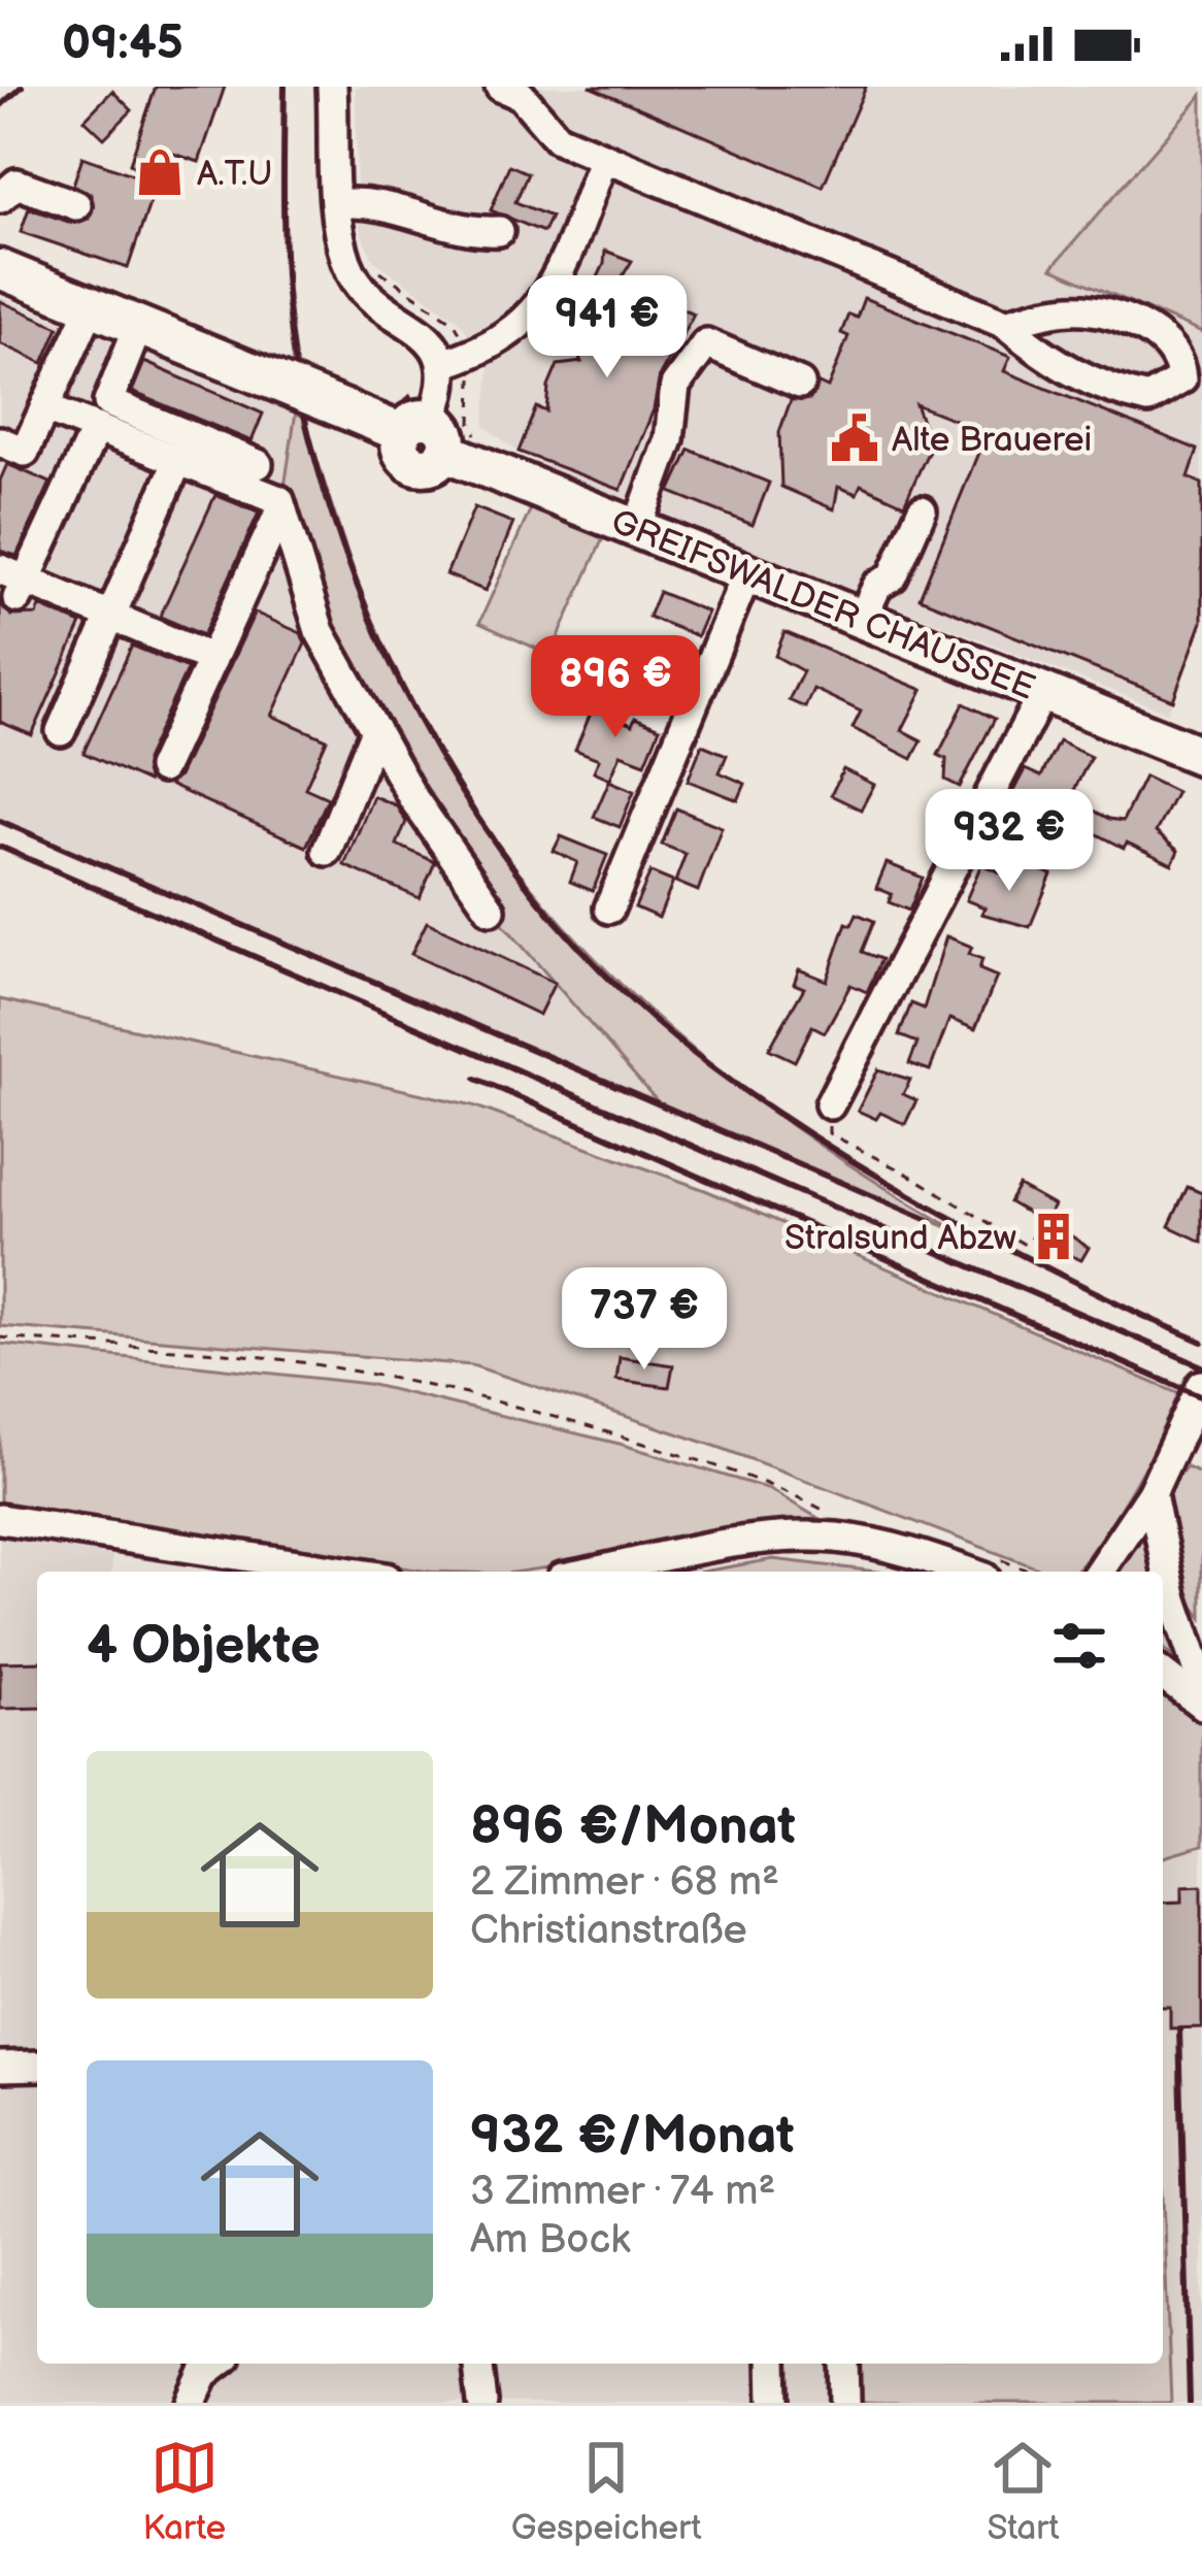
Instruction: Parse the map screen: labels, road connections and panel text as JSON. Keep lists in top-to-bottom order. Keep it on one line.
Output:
{"streets":{"main road":["GREIFSWALDER CHAUSSEE"]},"places":{"shop":["A.T.U"],"public building":["Alte Brauerei"],"building":["Stralsund Abzw"]},"page":{"status":"09:45","price":["941 €","896 €","932 €","737 €"],"heading":"4 Objekte","list":[{"name":"896 €/Monat","note":"2 Zimmer · 68 m² · Christianstraße"},{"name":"932 €/Monat","note":"3 Zimmer · 74 m² · Am Bock"}],"tabs":["Karte","Gespeichert","Start"]}}
